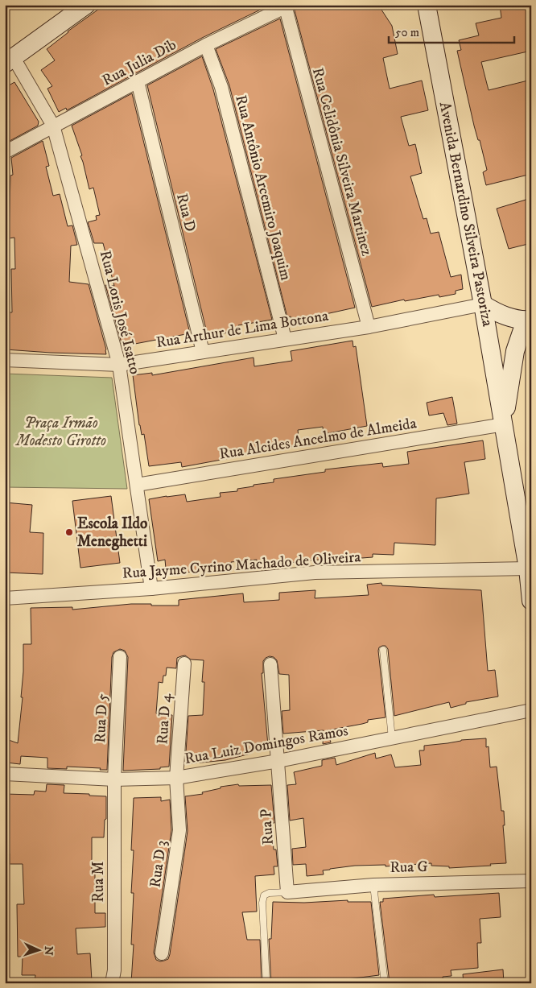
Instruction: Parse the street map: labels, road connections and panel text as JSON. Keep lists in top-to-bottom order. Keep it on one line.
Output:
{"streets":{"main road":["Avenida Bernardino Silveira Pastoriza"],"street":["Rua Julia Dib","Rua Celidônia Silveira Martinez","Rua Antônio Arcemiro Joaquim","Rua D","Rua Loris José Isatto","Rua Arthur de Lima Bottona","Rua Alcides Ancelmo de Almeida","Rua Jayme Cyrino Machado de Oliveira","Rua D 5","Rua D 4","Rua Luiz Domingos Ramos","Rua P","Rua D 3","Rua G","Rua M"]},"crossings":[["Rua Julia Dib","Rua Celidônia Silveira Martinez"],["Rua Julia Dib","Rua Antônio Arcemiro Joaquim"],["Rua Julia Dib","Rua D"],["Rua Julia Dib","Rua Loris José Isatto"],["Rua Celidônia Silveira Martinez","Rua Arthur de Lima Bottona"],["Rua Antônio Arcemiro Joaquim","Rua Arthur de Lima Bottona"],["Rua D","Rua Arthur de Lima Bottona"],["Avenida Bernardino Silveira Pastoriza","Rua Arthur de Lima Bottona"],["Avenida Bernardino Silveira Pastoriza","Rua Alcides Ancelmo de Almeida"],["Avenida Bernardino Silveira Pastoriza","Rua Jayme Cyrino Machado de Oliveira"],["Rua Loris José Isatto","Rua Arthur de Lima Bottona"],["Rua Loris José Isatto","Rua Alcides Ancelmo de Almeida"],["Rua Loris José Isatto","Rua Jayme Cyrino Machado de Oliveira"],["Rua D 5","Rua Luiz Domingos Ramos"],["Rua D 5","Rua M"],["Rua D 4","Rua Luiz Domingos Ramos"],["Rua D 4","Rua D 3"],["Rua Luiz Domingos Ramos","Rua P"],["Rua Luiz Domingos Ramos","Rua D 3"],["Rua Luiz Domingos Ramos","Rua M"],["Rua P","Rua G"]],"parks":["Praça Irmão Modesto Girotto"],"places":["Escola Ildo Meneghetti"],"scale_bar":"50 m","north":"right"}
